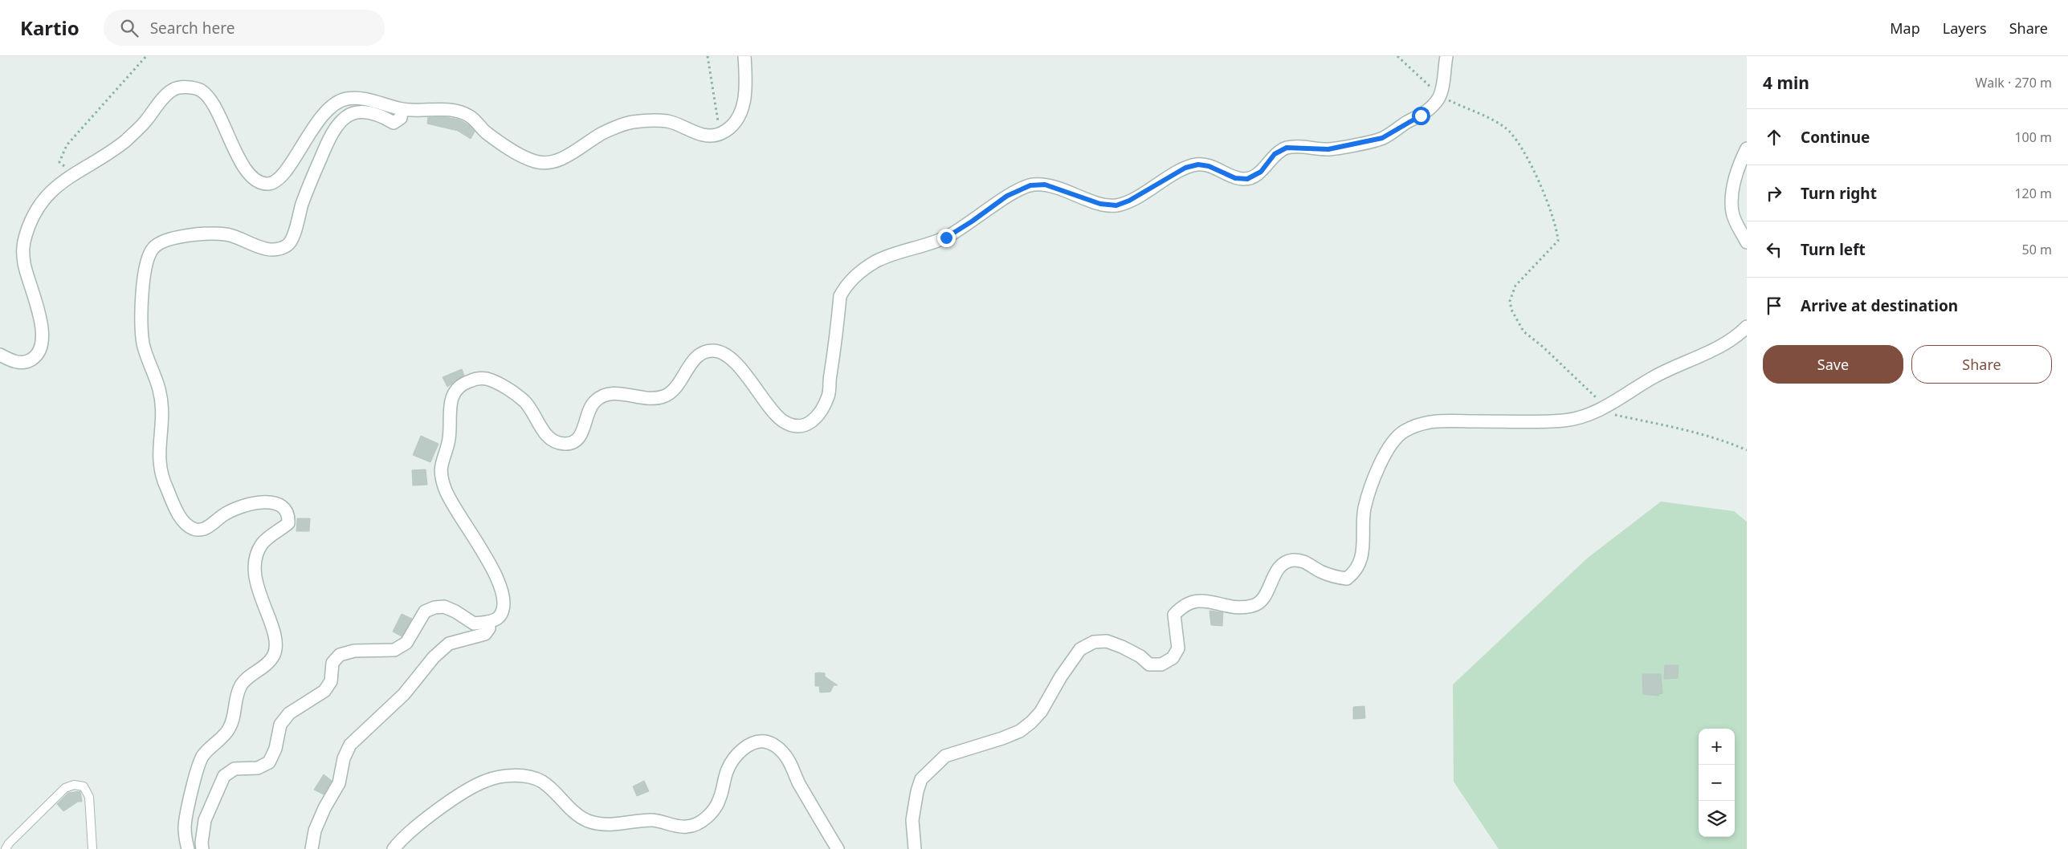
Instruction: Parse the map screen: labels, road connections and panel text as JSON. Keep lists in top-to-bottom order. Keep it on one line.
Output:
{"page":{"header":"Kartio","search":"Search here","nav":["Map","Layers","Share"],"heading":["4 min","Walk · 270 m"],"list":[["Continue","100 m"],["Turn right","120 m"],["Turn left","50 m"],"Arrive at destination"],"buttons":["Save","Share"],"map_buttons":["+","−"]}}
